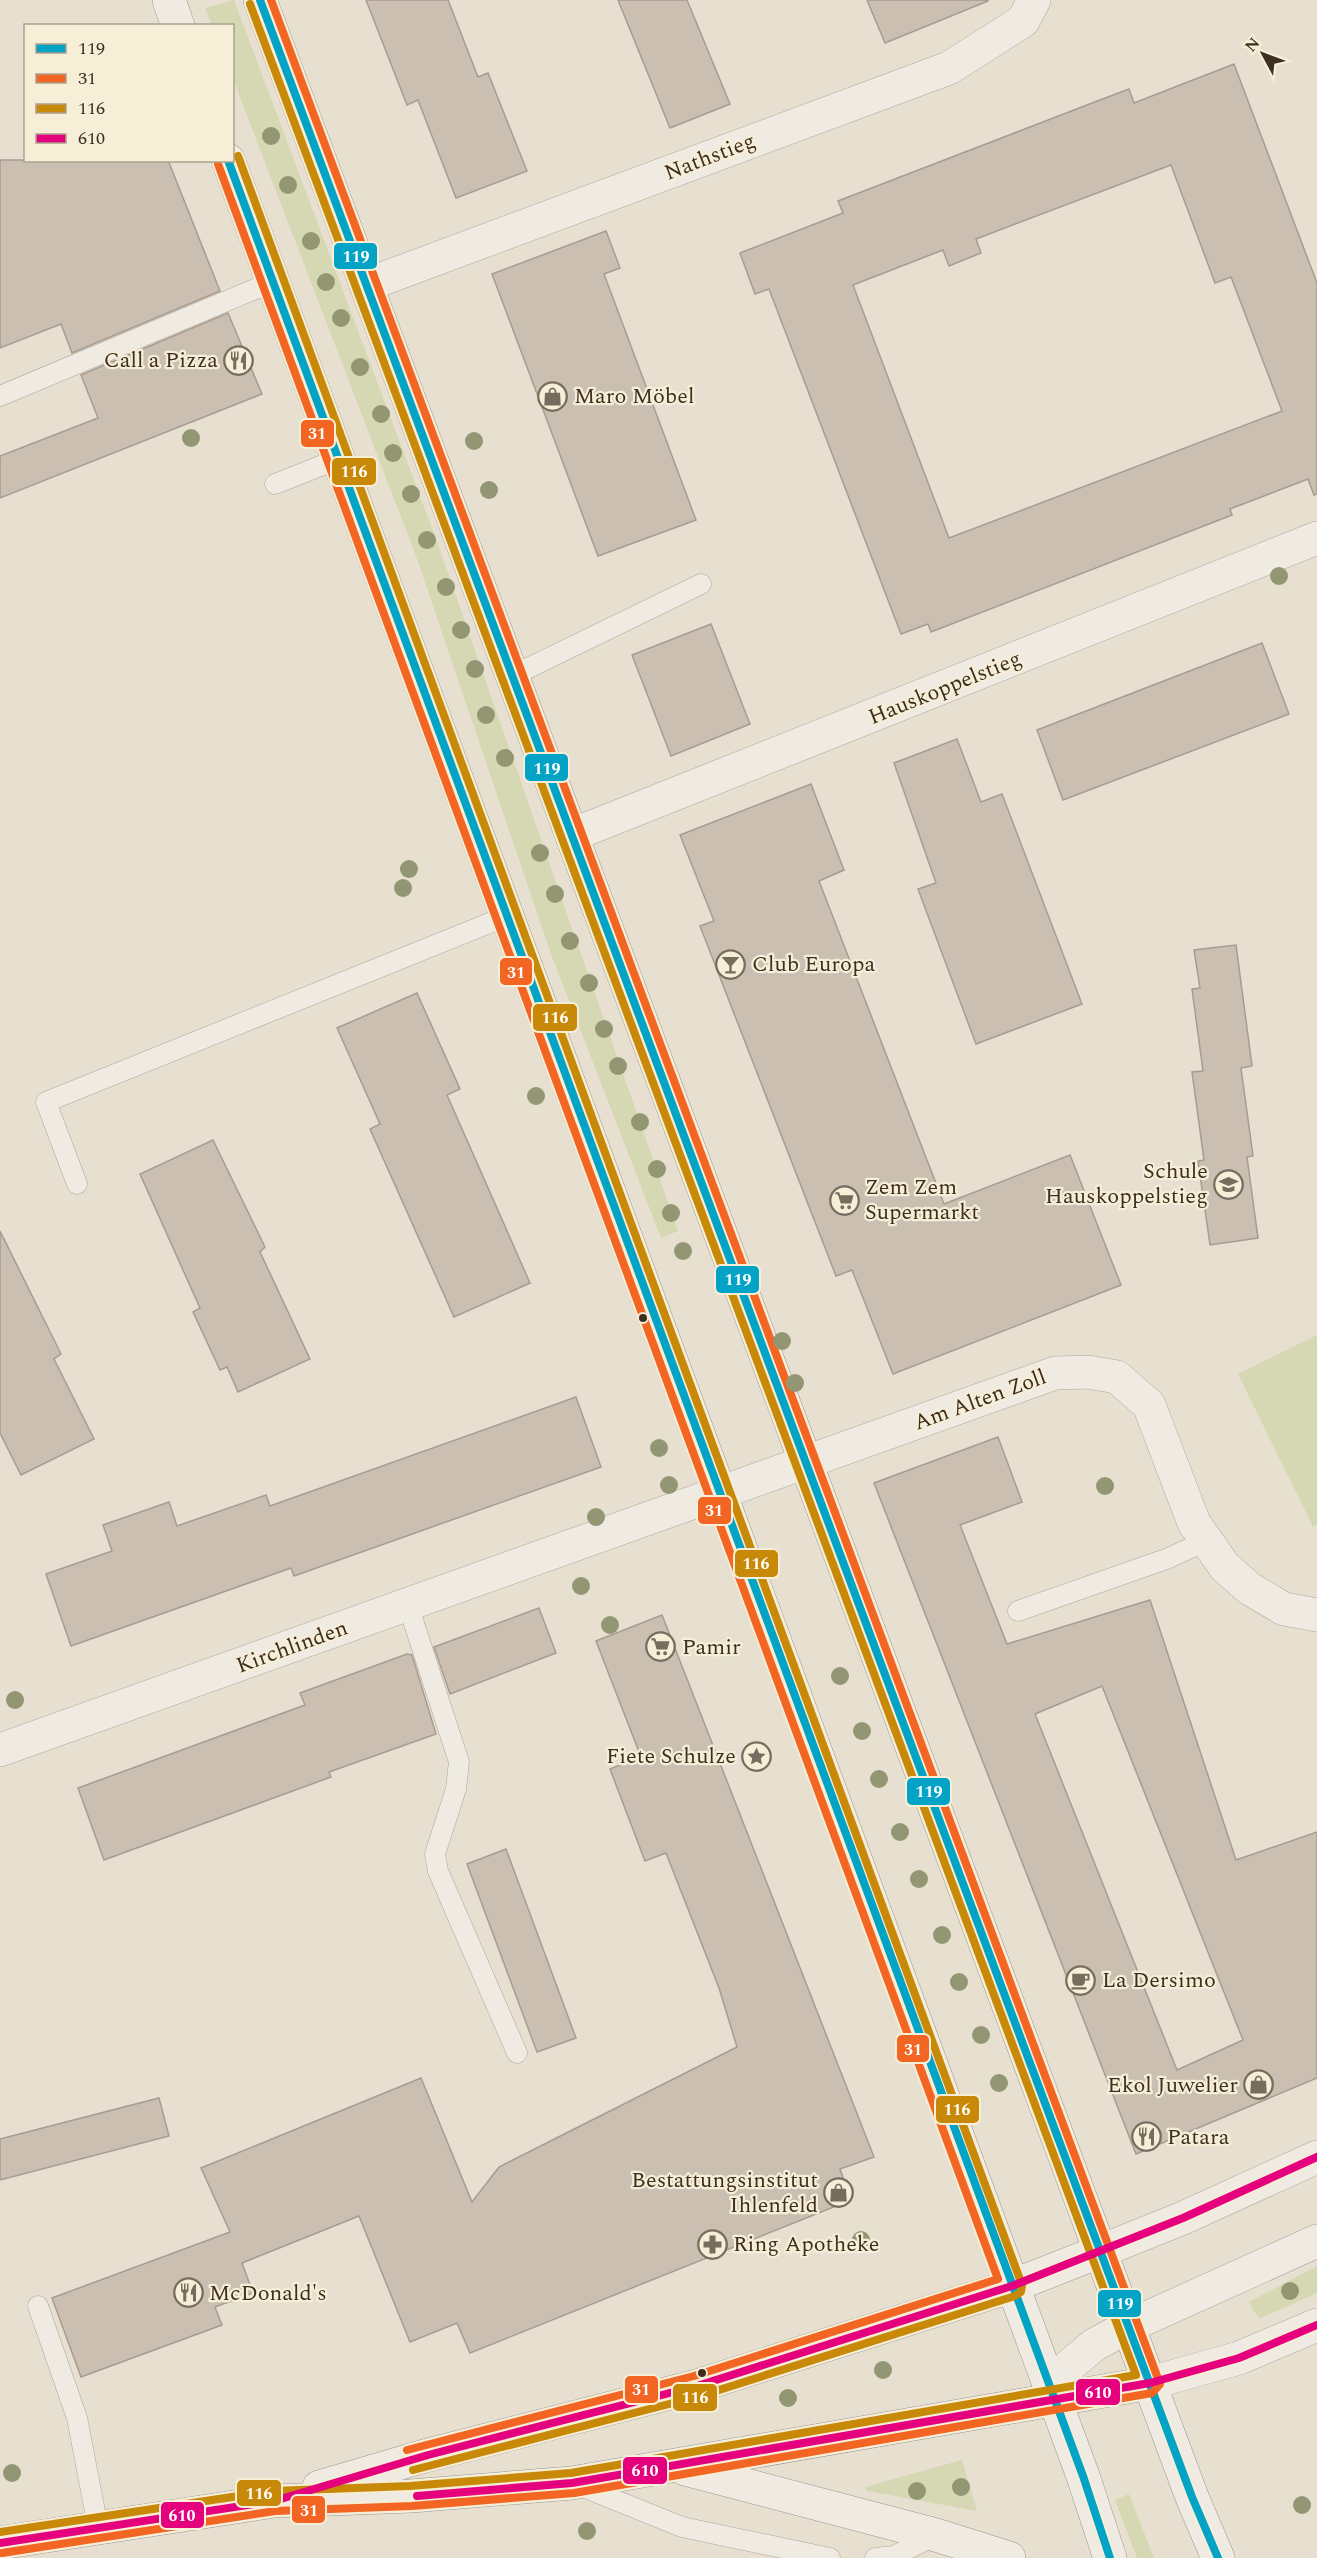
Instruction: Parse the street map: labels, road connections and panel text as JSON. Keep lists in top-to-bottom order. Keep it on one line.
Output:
{"streets":{"main road":["Nathstieg","Hauskoppelstieg","Am Alten Zoll","Kirchlinden"]},"crossings":[["Am Alten Zoll","Kirchlinden"]],"places":{"restaurant":["Call a Pizza","Patara","McDonald's"],"shop":["Maro Möbel","Ekol Juwelier","Bestattungsinstitut Ihlenfeld"],"bar":["Club Europa"],"school or university":["Schule Hauskoppelstieg"],"supermarket":["Zem Zem Supermarkt","Pamir"],"place":["Fiete Schulze"],"cafe":["La Dersimo"],"pharmacy":["Ring Apotheke"]},"lines":["transit line 119","transit line 31","transit line 116","transit line 610"],"legend":["119","31","116","610"],"north":"top left"}
